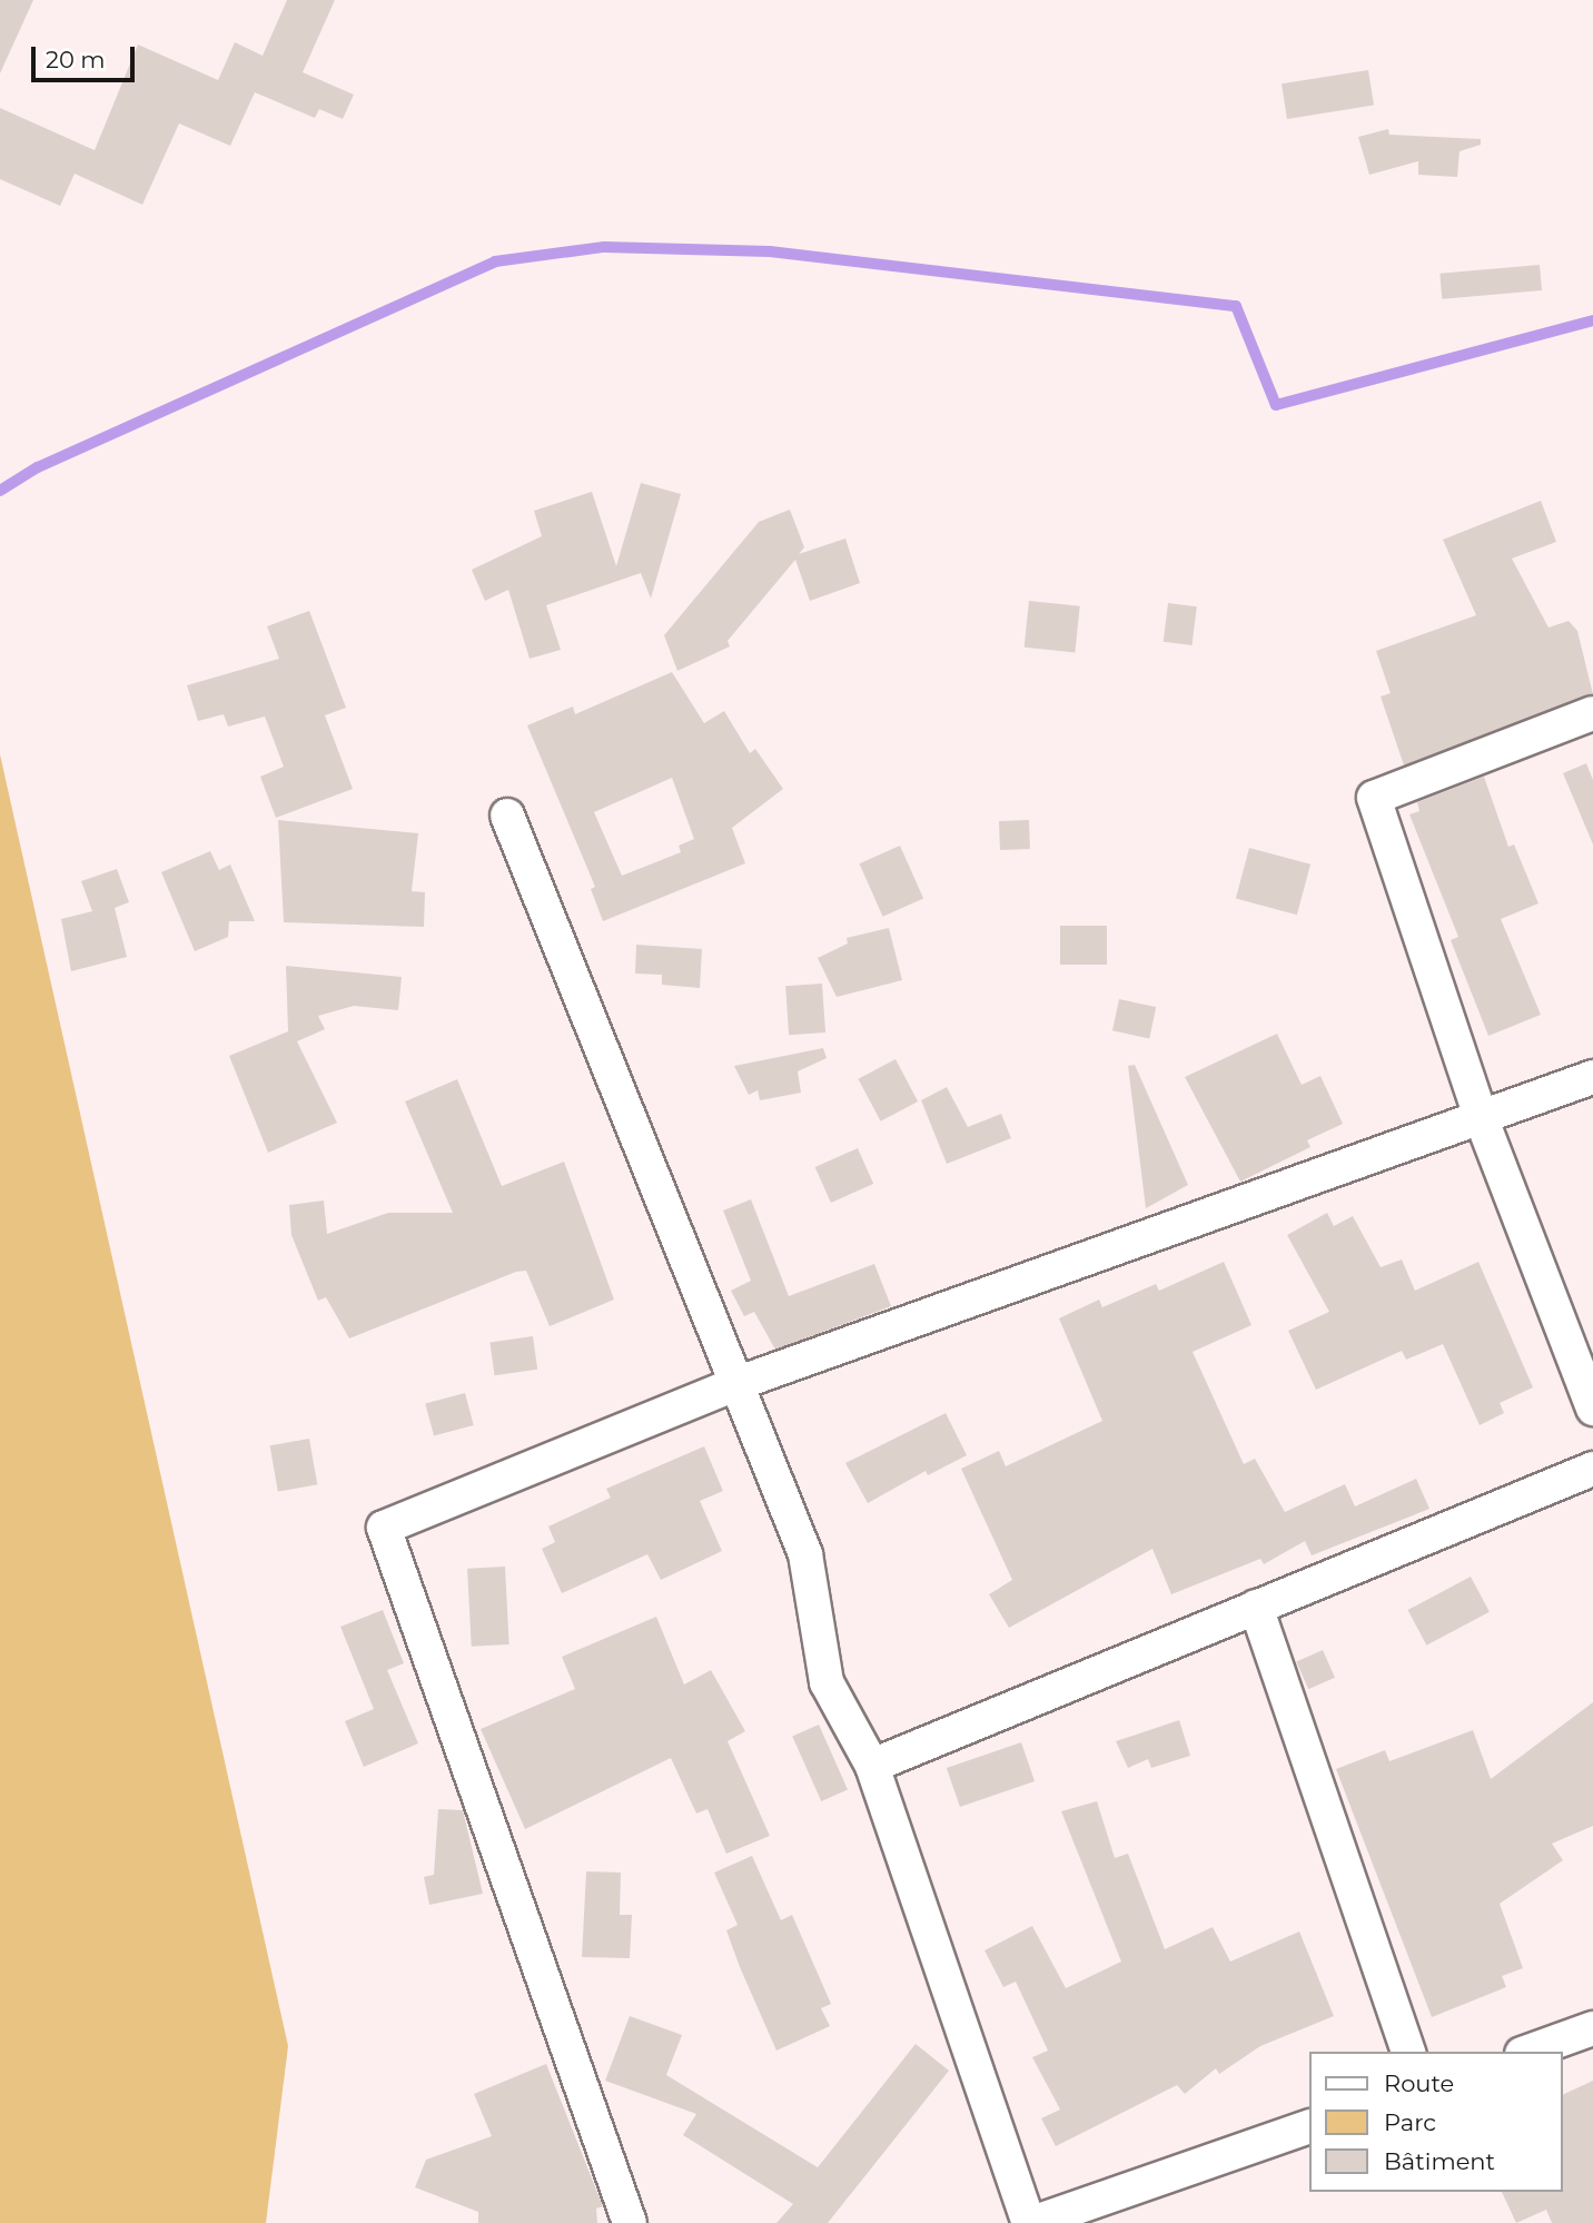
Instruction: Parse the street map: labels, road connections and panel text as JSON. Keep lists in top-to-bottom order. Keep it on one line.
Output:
{"legend":["Route","Parc","Bâtiment"],"scale_bar":"20 m"}
